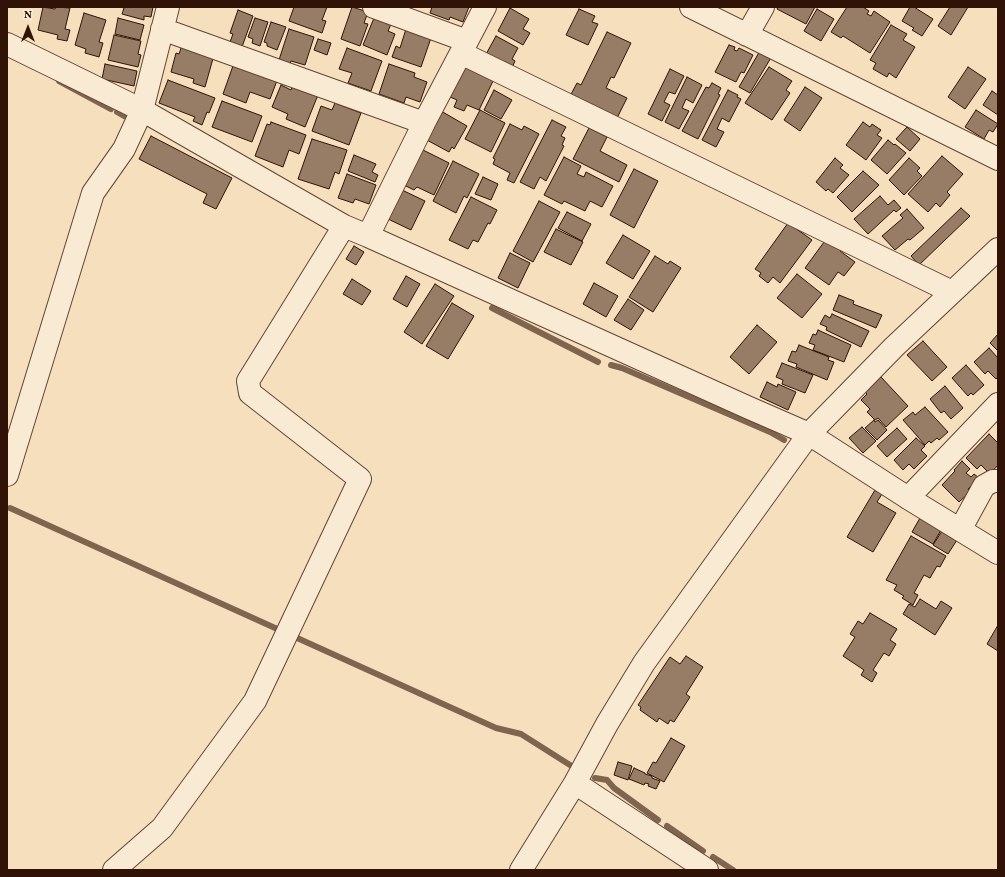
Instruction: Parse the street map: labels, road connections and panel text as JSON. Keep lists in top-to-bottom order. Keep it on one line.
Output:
{"north":"top"}
